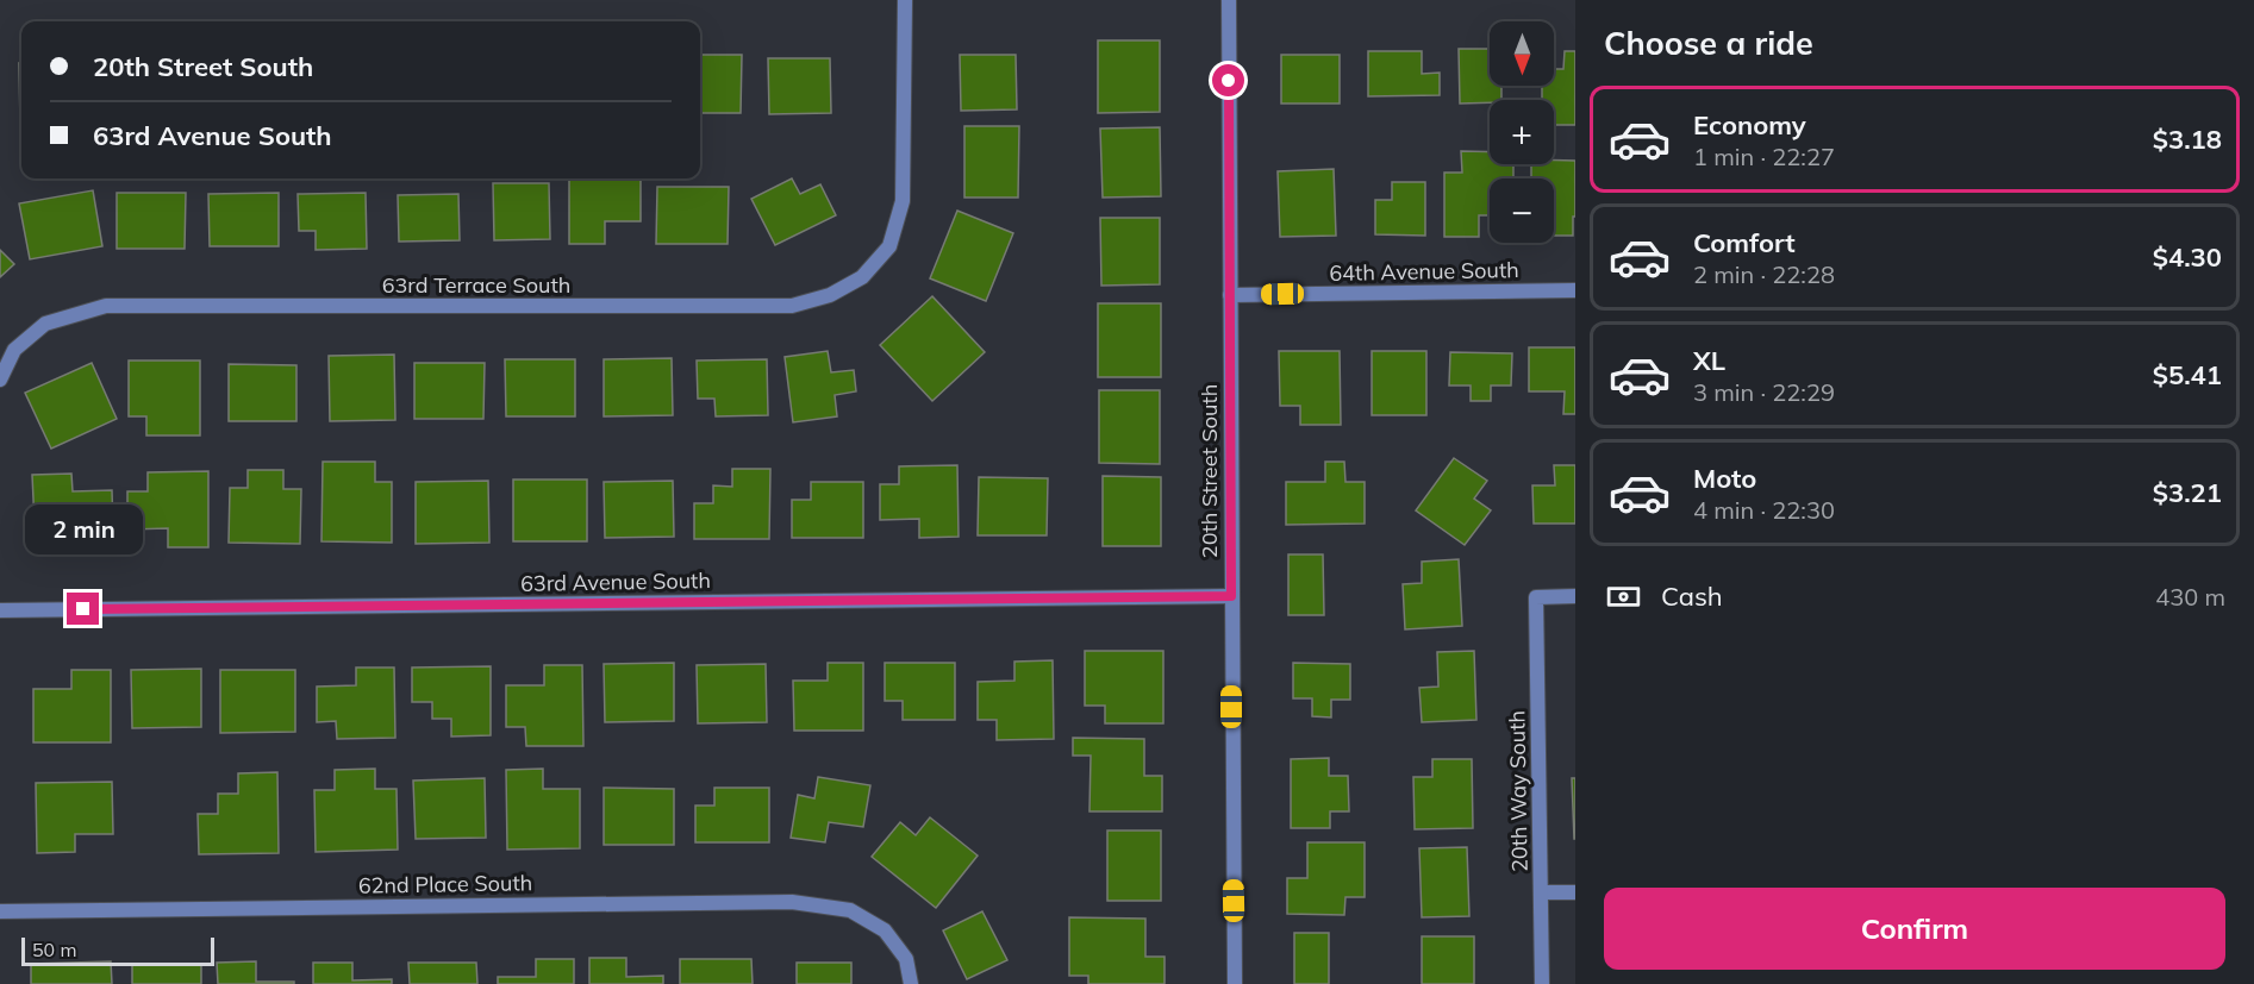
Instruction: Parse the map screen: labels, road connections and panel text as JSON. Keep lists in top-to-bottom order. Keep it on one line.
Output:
{"streets":{"street":["64th Avenue South","63rd Terrace South","20th Street South","63rd Avenue South","20th Way South","62nd Place South"]},"crossings":[["64th Avenue South","20th Street South"],["20th Street South","63rd Avenue South"]],"scale_bar":"50 m","north":"bottom","page":{"heading":"Choose a ride","map_buttons":["+","−"],"banner":["20th Street South","63rd Avenue South"],"list":[{"name":"Economy","note":"1 min · 22:27","value":"$3.18"},{"name":"Comfort","note":"2 min · 22:28","value":"$4.30"},{"name":"XL","note":"3 min · 22:29","value":"$5.41"},{"name":"Moto","note":"4 min · 22:30","value":"$3.21"}],"bubble":"2 min","pay":["Cash","430 m"],"buttons":"Confirm","scale":"50 m"}}
